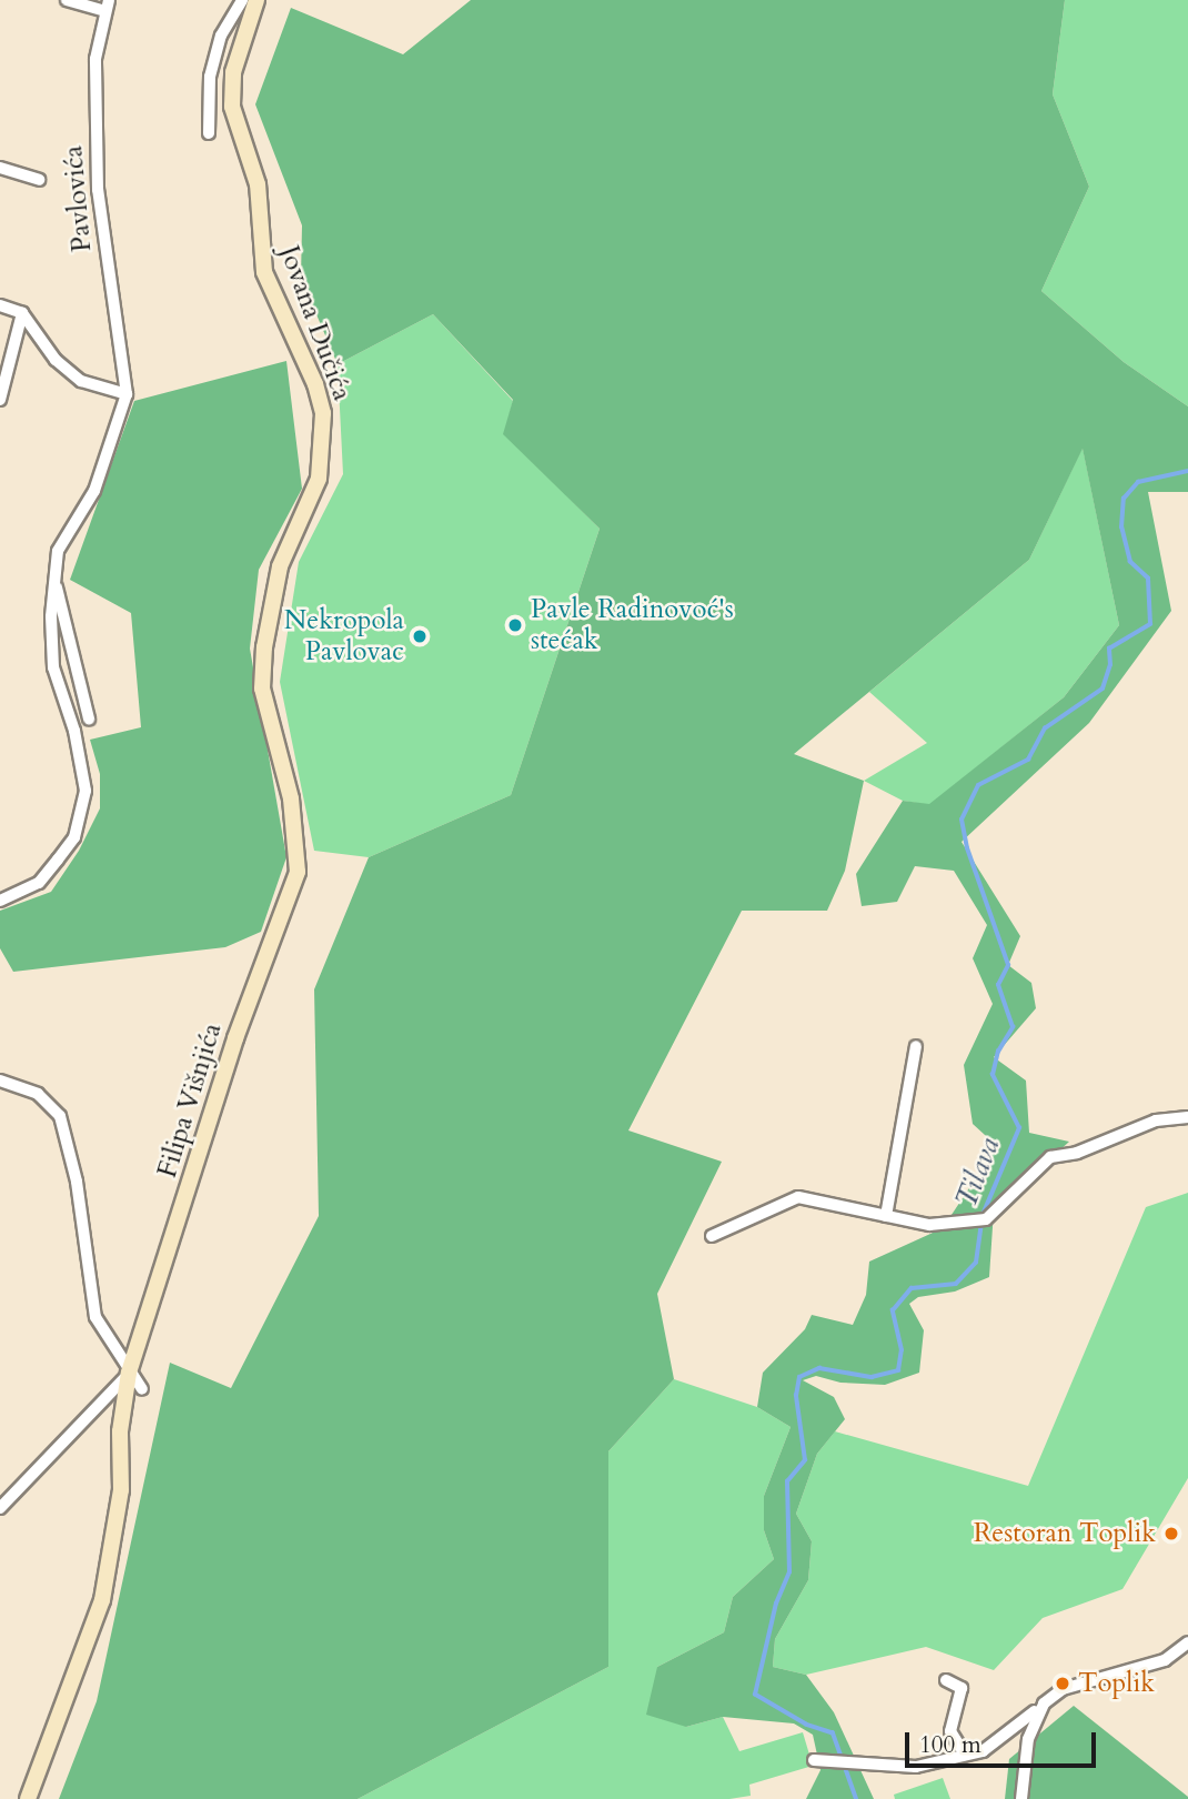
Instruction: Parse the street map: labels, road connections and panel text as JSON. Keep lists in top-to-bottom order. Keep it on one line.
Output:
{"streets":{"main road":["Jovana Dučića","Filipa Višnjića"],"street":["Pavlovića"]},"crossings":[["Jovana Dučića","Filipa Višnjića"]],"water":["Tilava"],"places":["Pavle Radinovoć's stećak","Nekropola Pavlovac","Restoran Toplik","Toplik"],"scale_bar":"100 m"}
